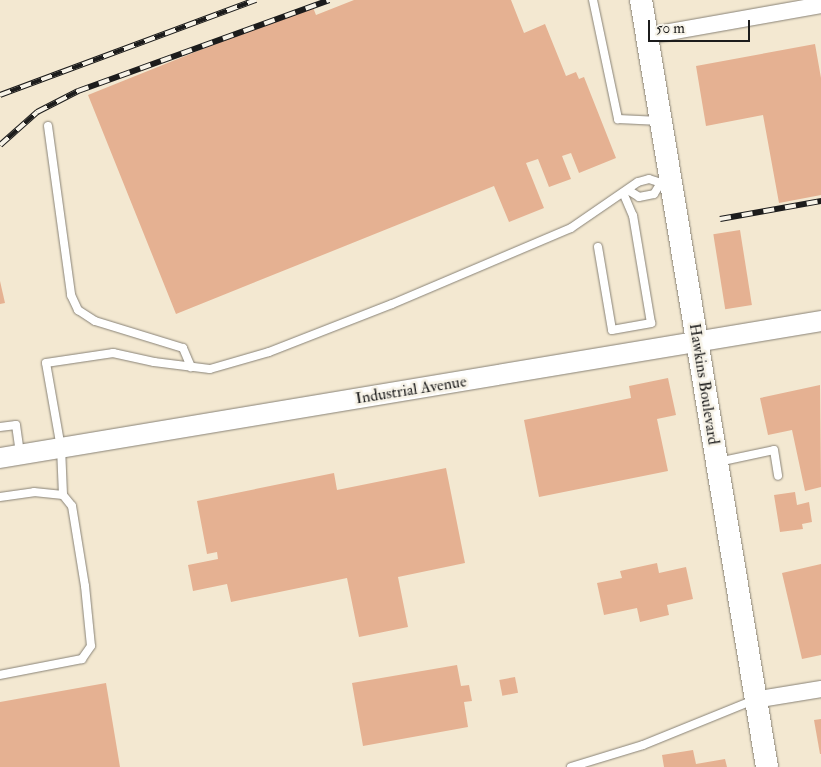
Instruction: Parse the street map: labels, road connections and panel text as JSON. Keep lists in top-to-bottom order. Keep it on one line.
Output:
{"streets":{"main road":["Hawkins Boulevard"],"street":["Industrial Avenue"]},"crossings":[["Hawkins Boulevard","Industrial Avenue"]],"scale_bar":"50 m"}
